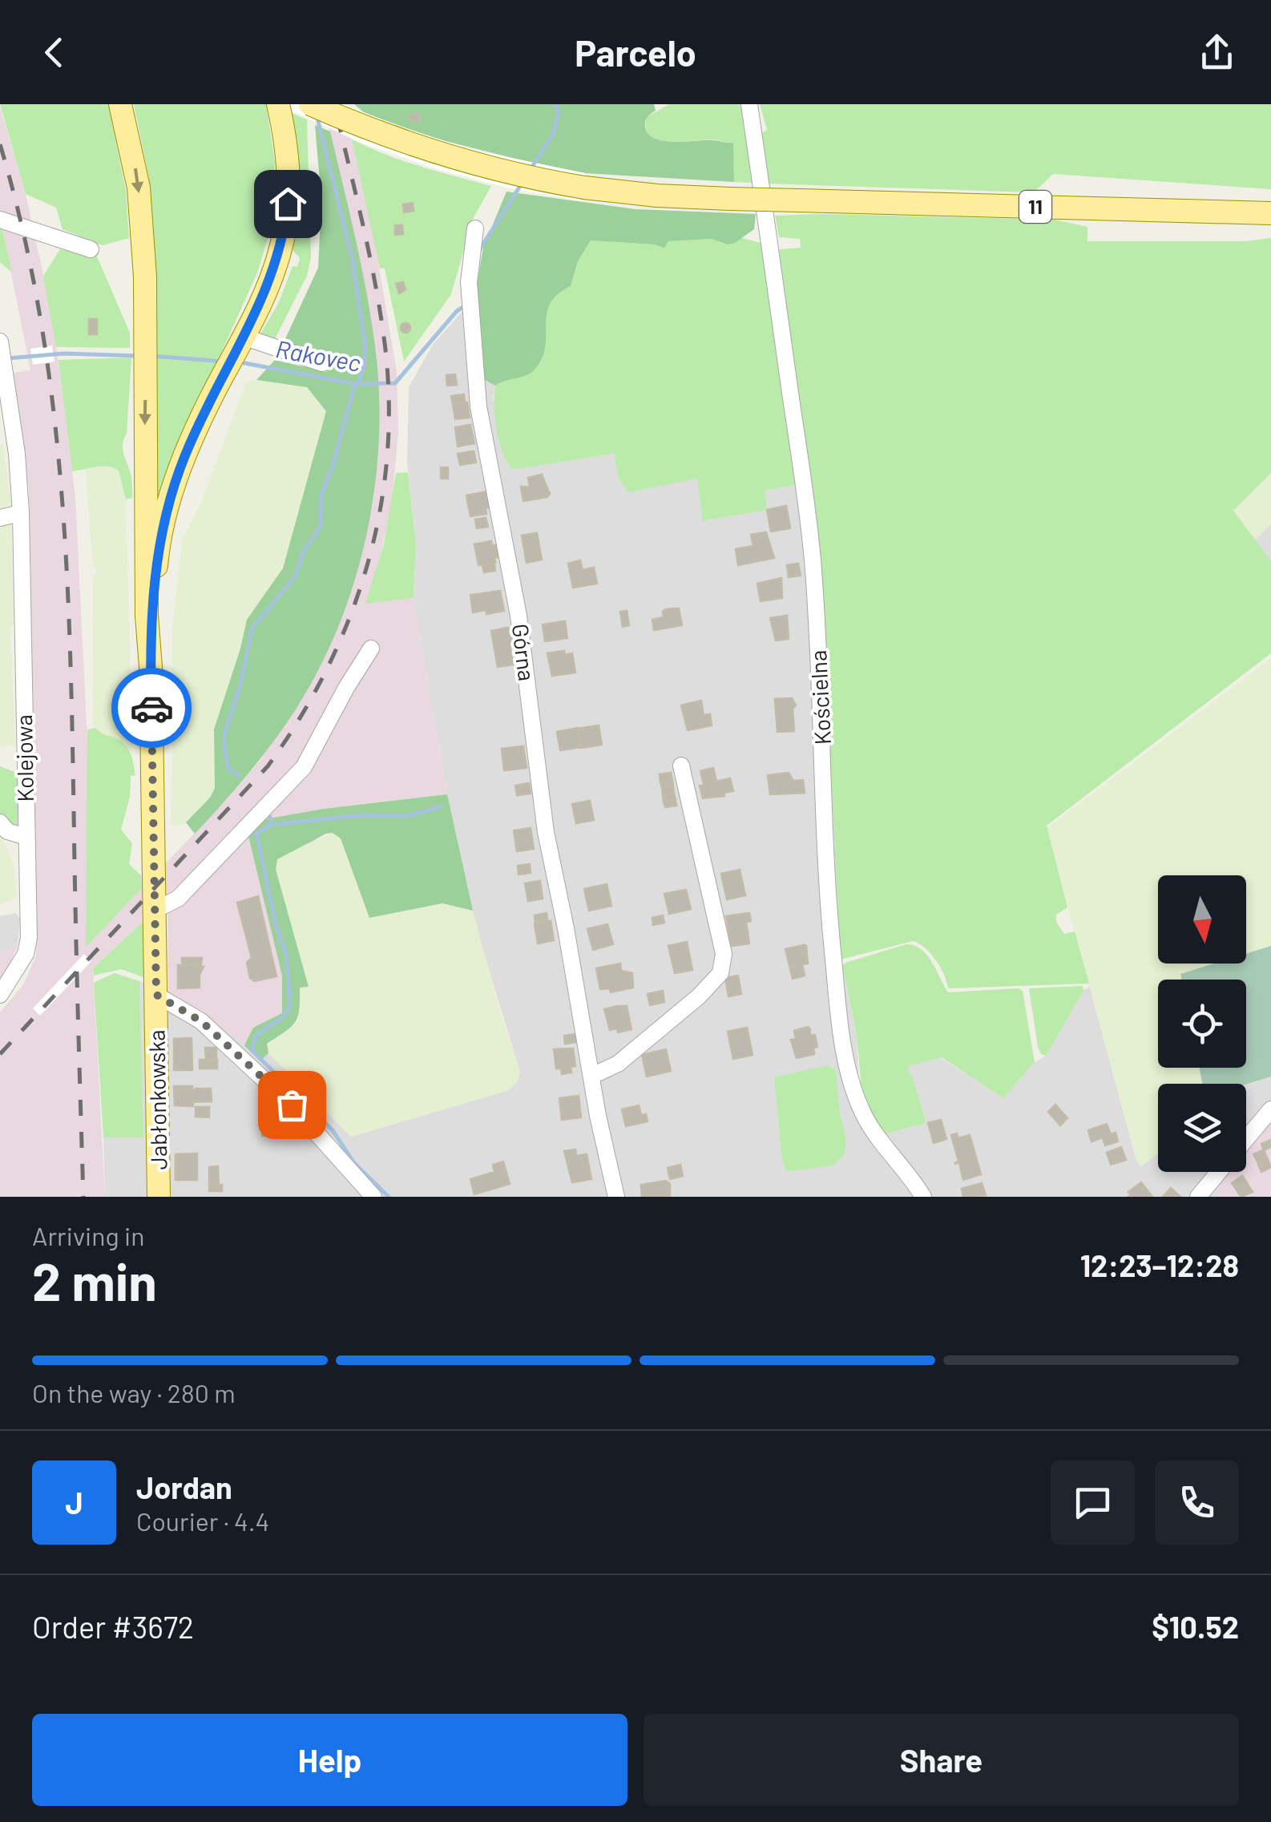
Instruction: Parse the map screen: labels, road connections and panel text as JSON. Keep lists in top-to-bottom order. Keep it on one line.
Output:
{"streets":{"main road":["11","Jabłonkowska"],"street":["Górna","Kościelna","Kolejowa"]},"water":["Rakovec"],"north":"bottom","page":{"header":"Parcelo","heading":["2 min","Arriving in","12:23–12:28"],"panel":["Jordan","Courier · 4.4","Order #3672","$10.52"],"bar":"On the way · 280 m","round":"J","buttons":["Help","Share"]}}
